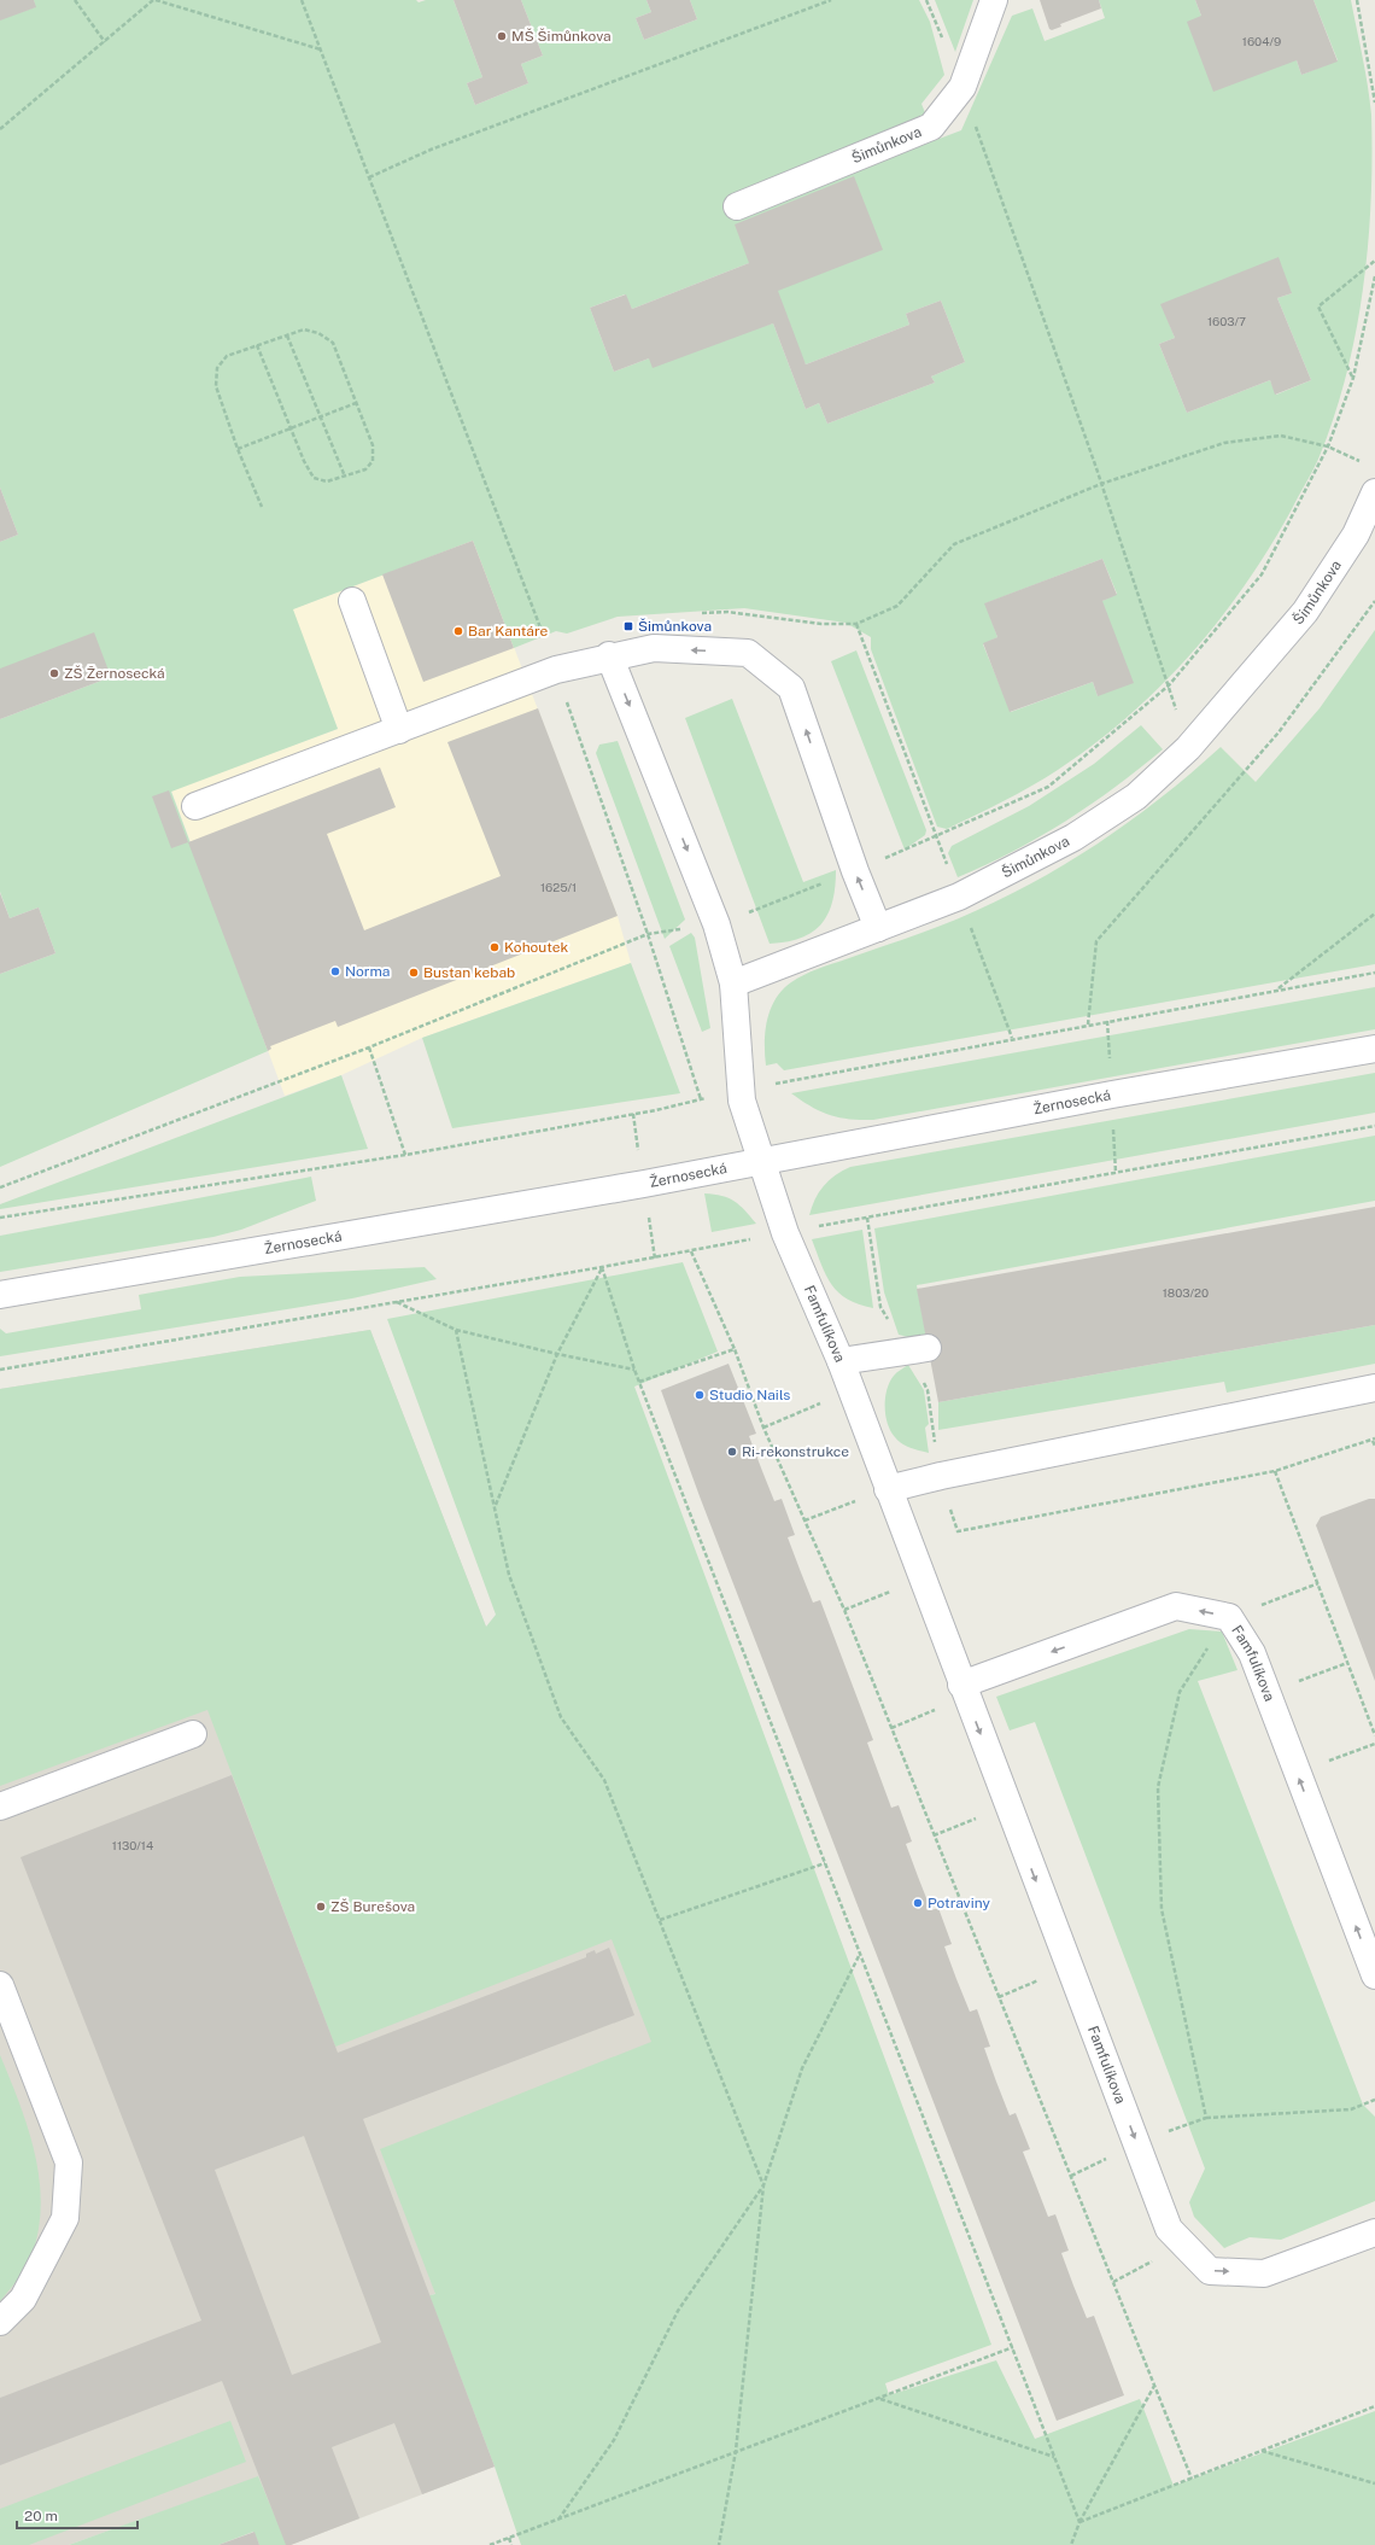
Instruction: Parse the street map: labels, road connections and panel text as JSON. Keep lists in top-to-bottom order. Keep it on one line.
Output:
{"streets":{"street":["Šimůnkova","Žernosecká","Famfulíkova"]},"crossings":[["Žernosecká","Famfulíkova"]],"places":{"other":["MŠ Šimůnkova","Bar Kantáre","ZŠ Žernosecká","Kohoutek","Norma","Bustan kebab","Studio Nails","Ri-rekonstrukce","Potraviny","ZŠ Burešova"],"transit":["Šimůnkova"]},"house_numbers":["1604/9","1603/7","1625/1","1803/20","1130/14"],"scale_bar":"20 m"}
